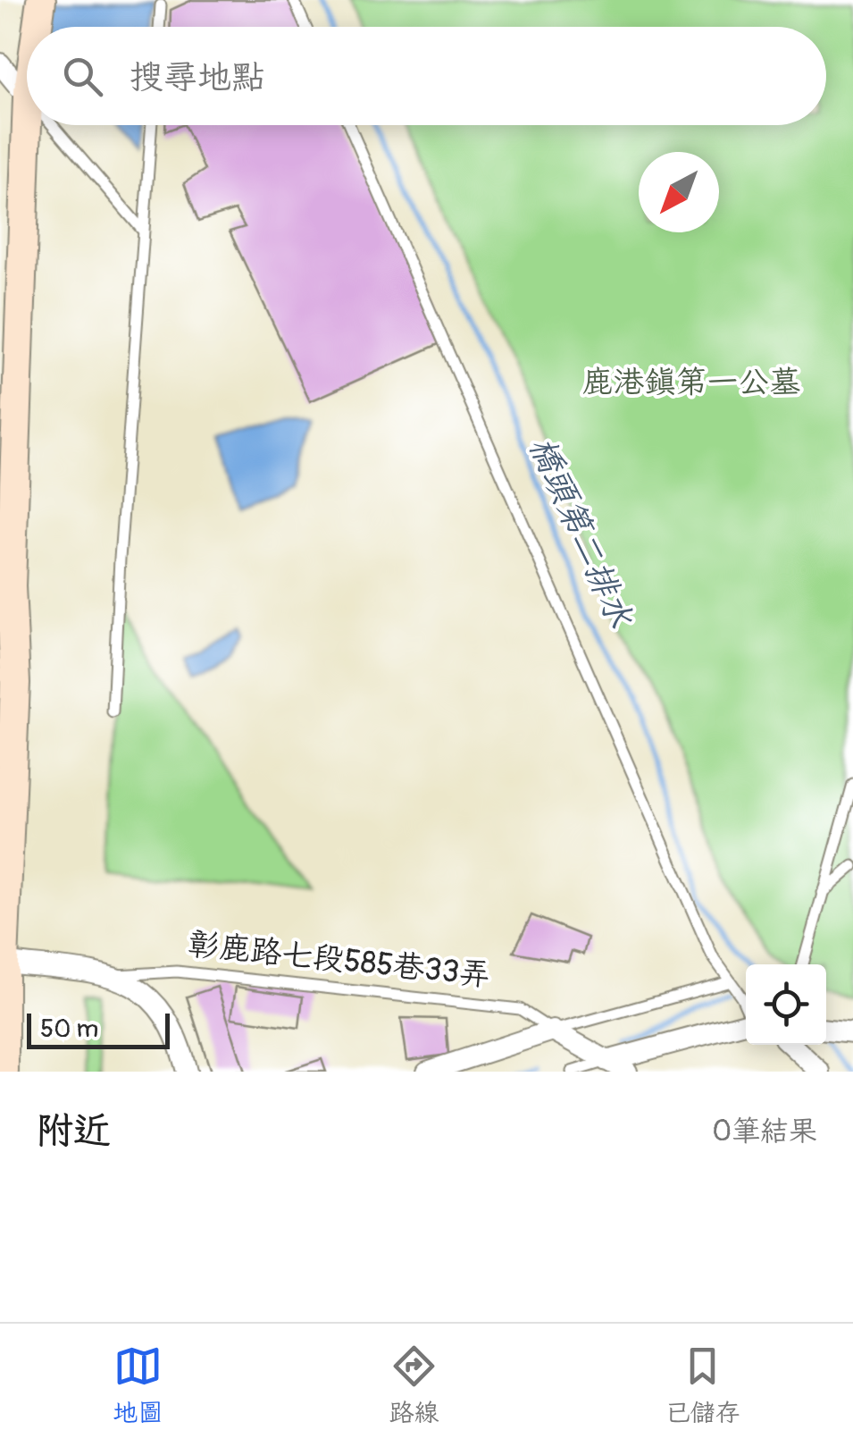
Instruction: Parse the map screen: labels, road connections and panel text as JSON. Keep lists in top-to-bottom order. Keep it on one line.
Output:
{"streets":{"street":["彰鹿路七段585巷33弄"]},"water":["橋頭第二排水"],"parks":["鹿港鎮第一公墓"],"scale_bar":"50 m","north":"bottom left","page":{"search":"搜尋地點","scale":"50 m","heading":["附近","0筆結果"],"nav":["地圖","路線","已儲存"]}}
